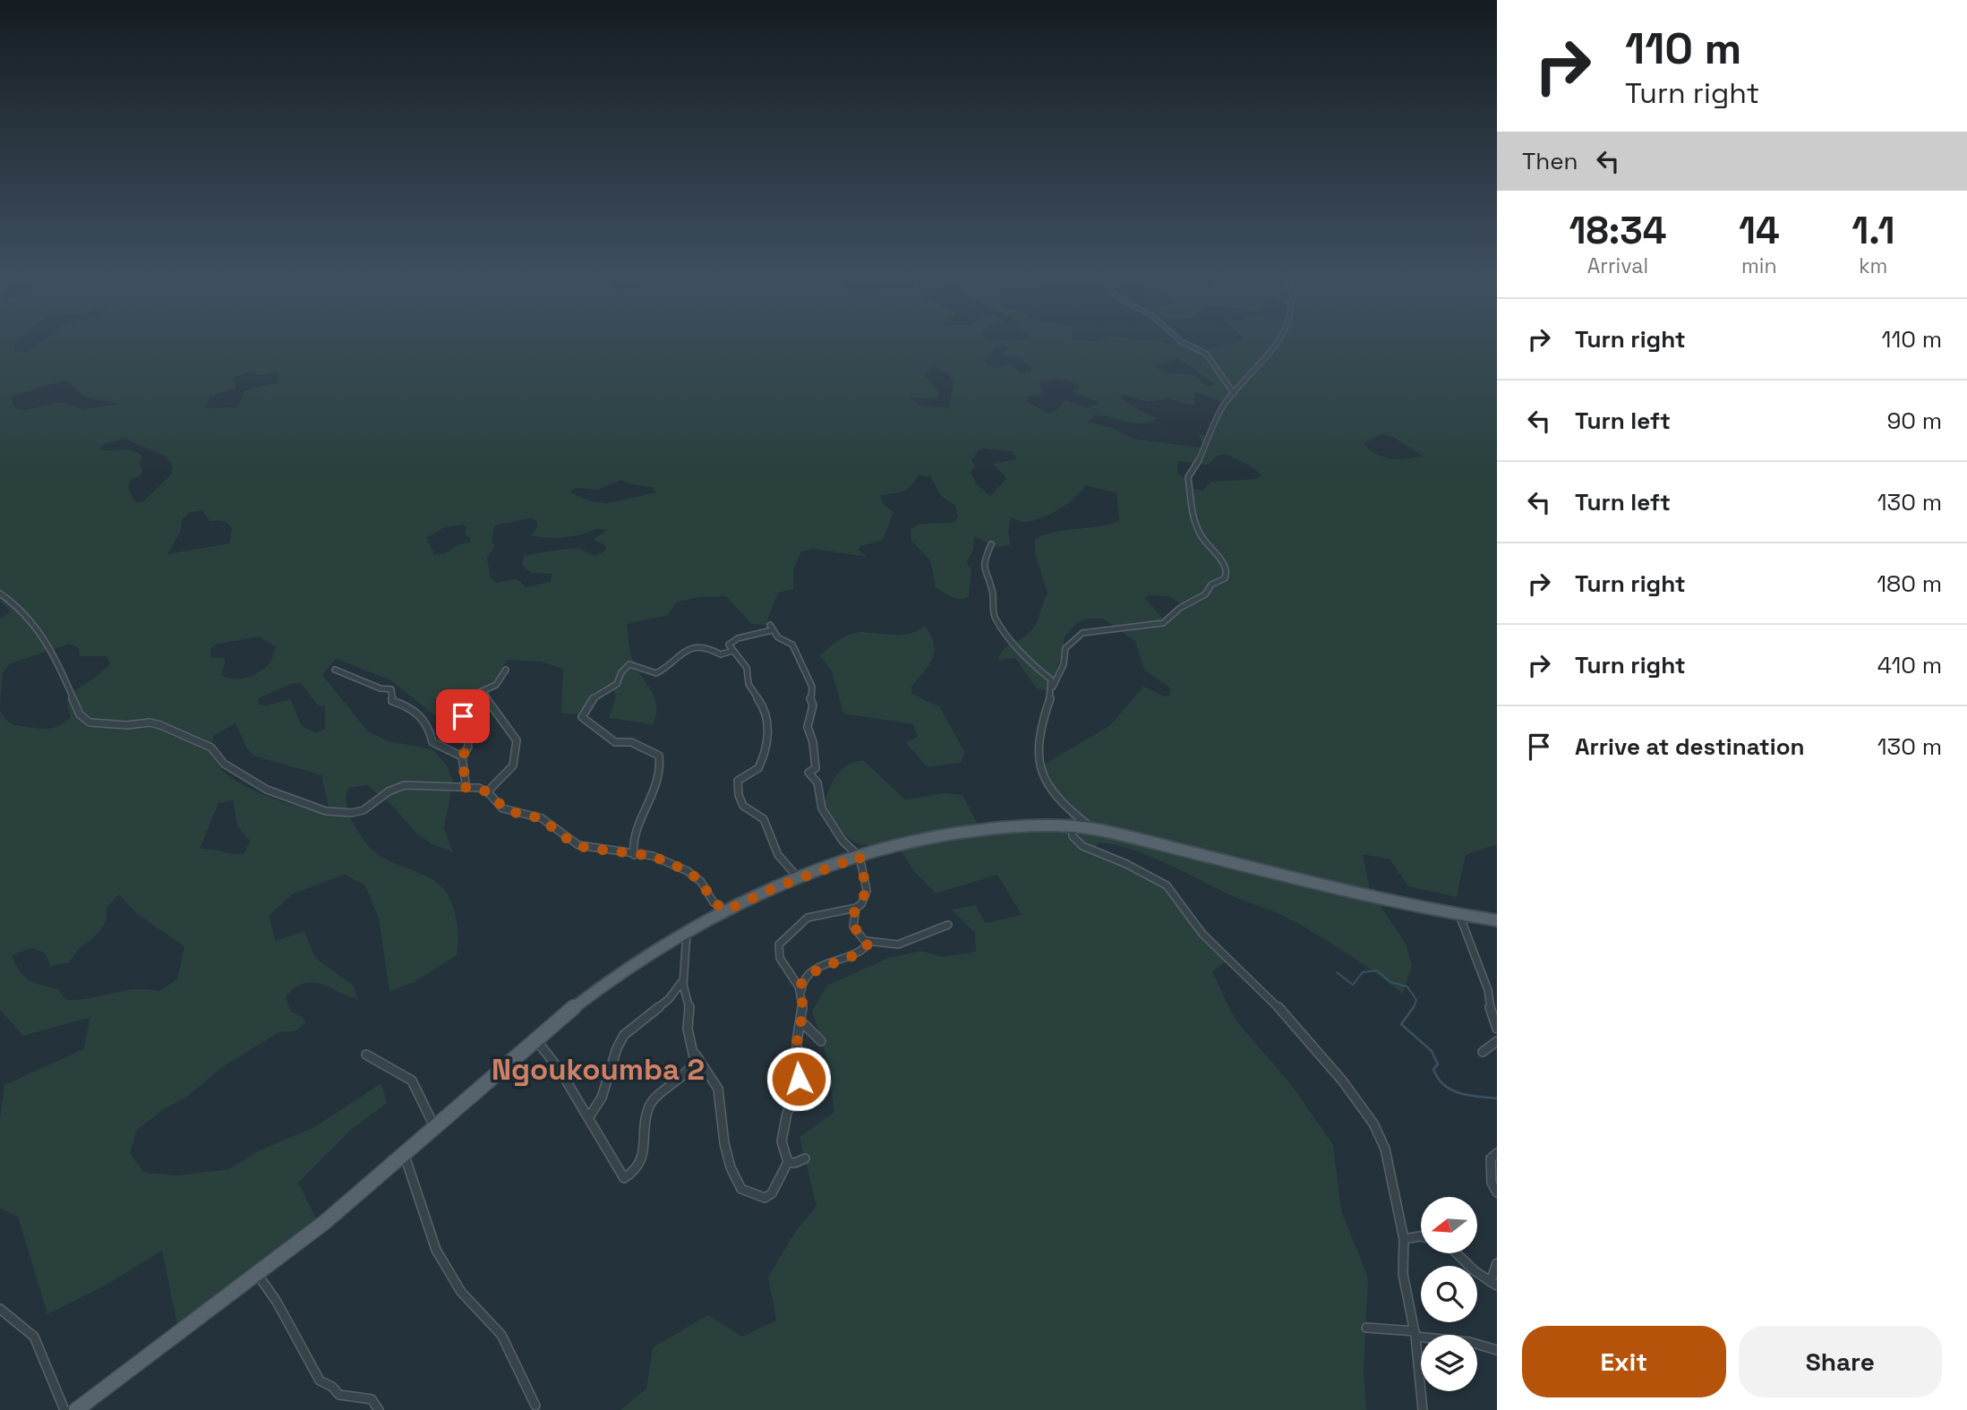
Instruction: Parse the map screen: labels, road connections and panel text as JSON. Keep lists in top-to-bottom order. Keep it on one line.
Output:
{"districts":["Ngoukoumba 2"],"north":"left","page":{"turn":["110 m","Turn right"],"then":"Then","eta":["18:34","Arrival","14","min","1.1","km"],"list":[{"name":"Turn right","value":"110 m"},{"name":"Turn left","value":"90 m"},{"name":"Turn left","value":"130 m"},{"name":"Turn right","value":"180 m"},{"name":"Turn right","value":"410 m"},{"name":"Arrive at destination","value":"130 m"}],"buttons":["Exit","Share"]}}
